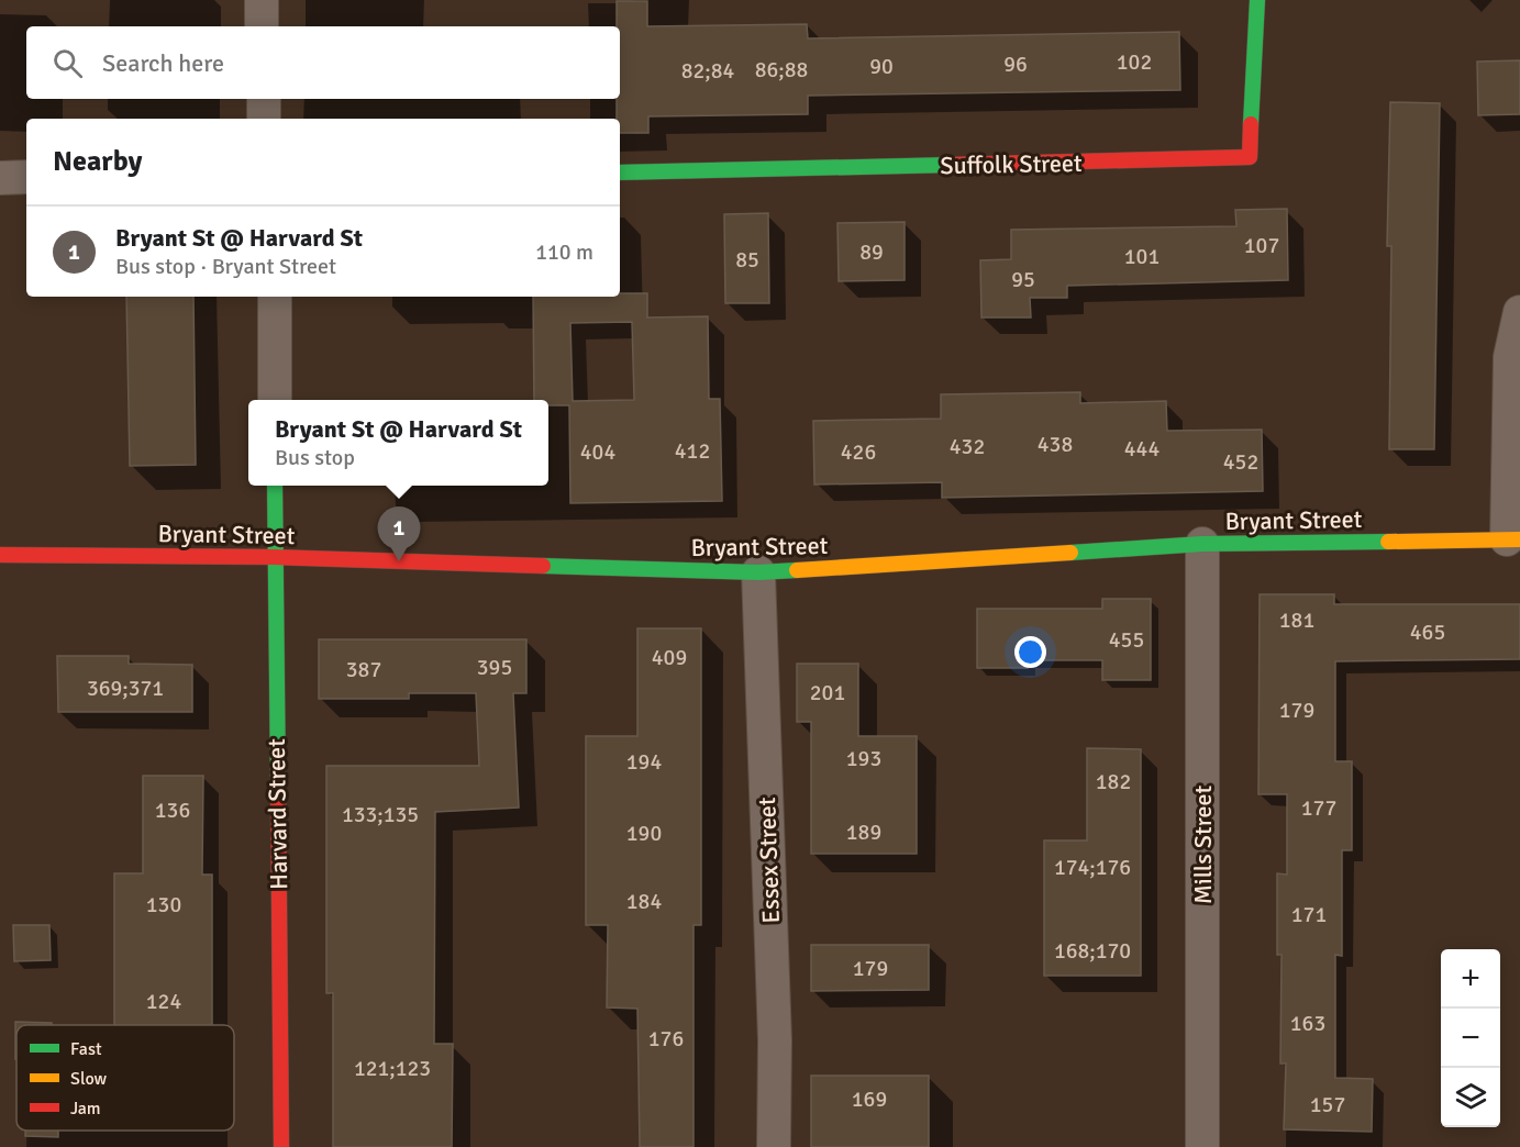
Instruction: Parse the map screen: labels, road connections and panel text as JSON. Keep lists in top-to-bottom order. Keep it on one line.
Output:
{"streets":{"main road":["Suffolk Street","Bryant Street","Harvard Street"],"street":["Mills Street","Essex Street"]},"crossings":[["Bryant Street","Harvard Street"],["Bryant Street","Mills Street"],["Bryant Street","Essex Street"]],"house_numbers":["102","96","90","86;88","82;84","107","89","101","85","95","438","432","444","412","404","426","452","181","465","455","409","395","387","369;371","201","179","193","194","182","177","136","133;135","189","190","174;176","184","130","171","168;170","179","124","163","176","121;123","169","157"],"legend":["Fast","Slow","Jam"],"page":{"search":"Search here","heading":"Nearby","list":[{"mark":"1","name":"Bryant St @ Harvard St","note":"Bus stop · Bryant Street","value":"110 m"}],"popup":["Bryant St @ Harvard St","Bus stop"],"pins":"1","map_buttons":["+","−"]}}
